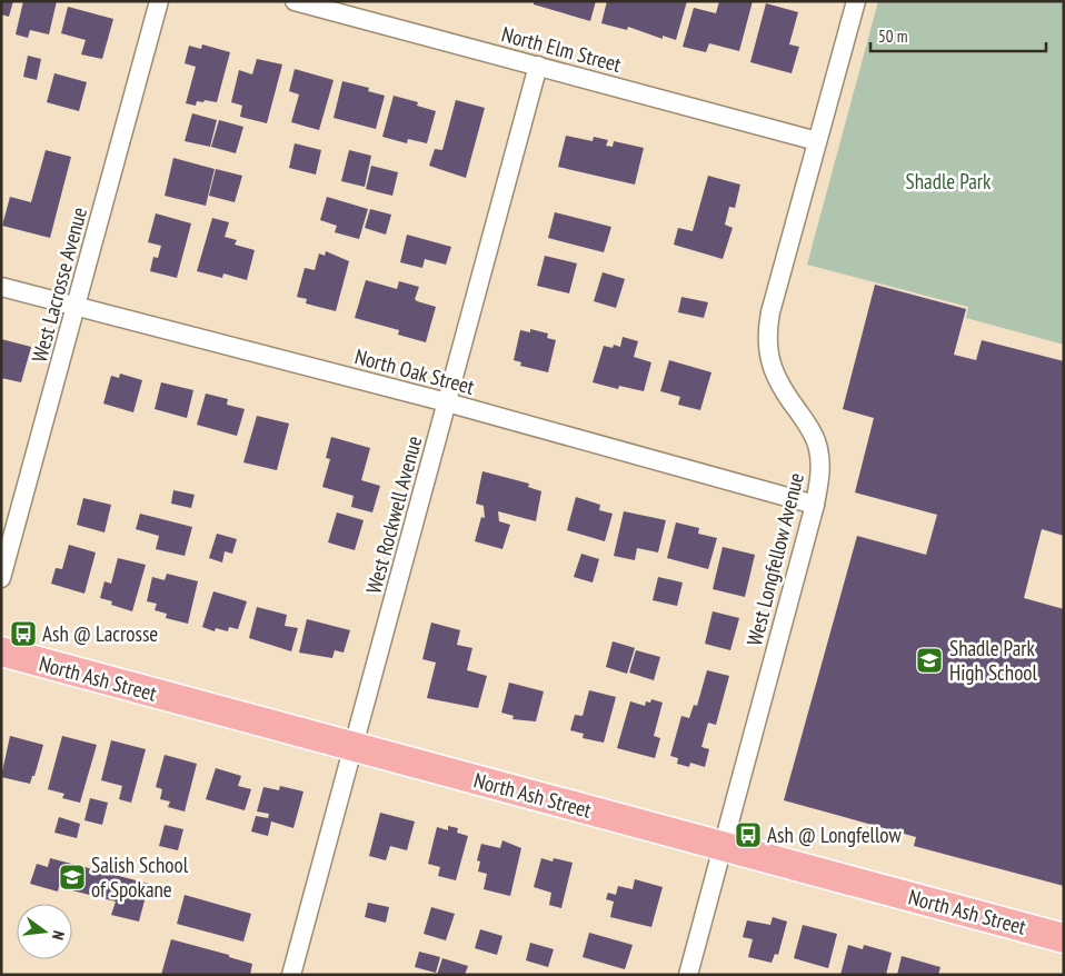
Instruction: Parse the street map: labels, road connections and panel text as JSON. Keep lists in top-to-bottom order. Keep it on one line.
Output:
{"streets":{"main road":["North Ash Street"],"street":["North Elm Street","West Lacrosse Avenue","North Oak Street","West Rockwell Avenue","West Longfellow Avenue"]},"crossings":[["North Elm Street","West Rockwell Avenue"],["North Elm Street","West Longfellow Avenue"],["West Lacrosse Avenue","North Oak Street"],["North Oak Street","West Rockwell Avenue"],["North Oak Street","West Longfellow Avenue"],["West Rockwell Avenue","North Ash Street"],["West Longfellow Avenue","North Ash Street"]],"parks":["Shadle Park"],"places":{"bus stop":["Ash @ Lacrosse","Ash @ Longfellow"],"school or university":["Shadle Park High School","Salish School of Spokane"]},"scale_bar":"50 m","north":"right"}
